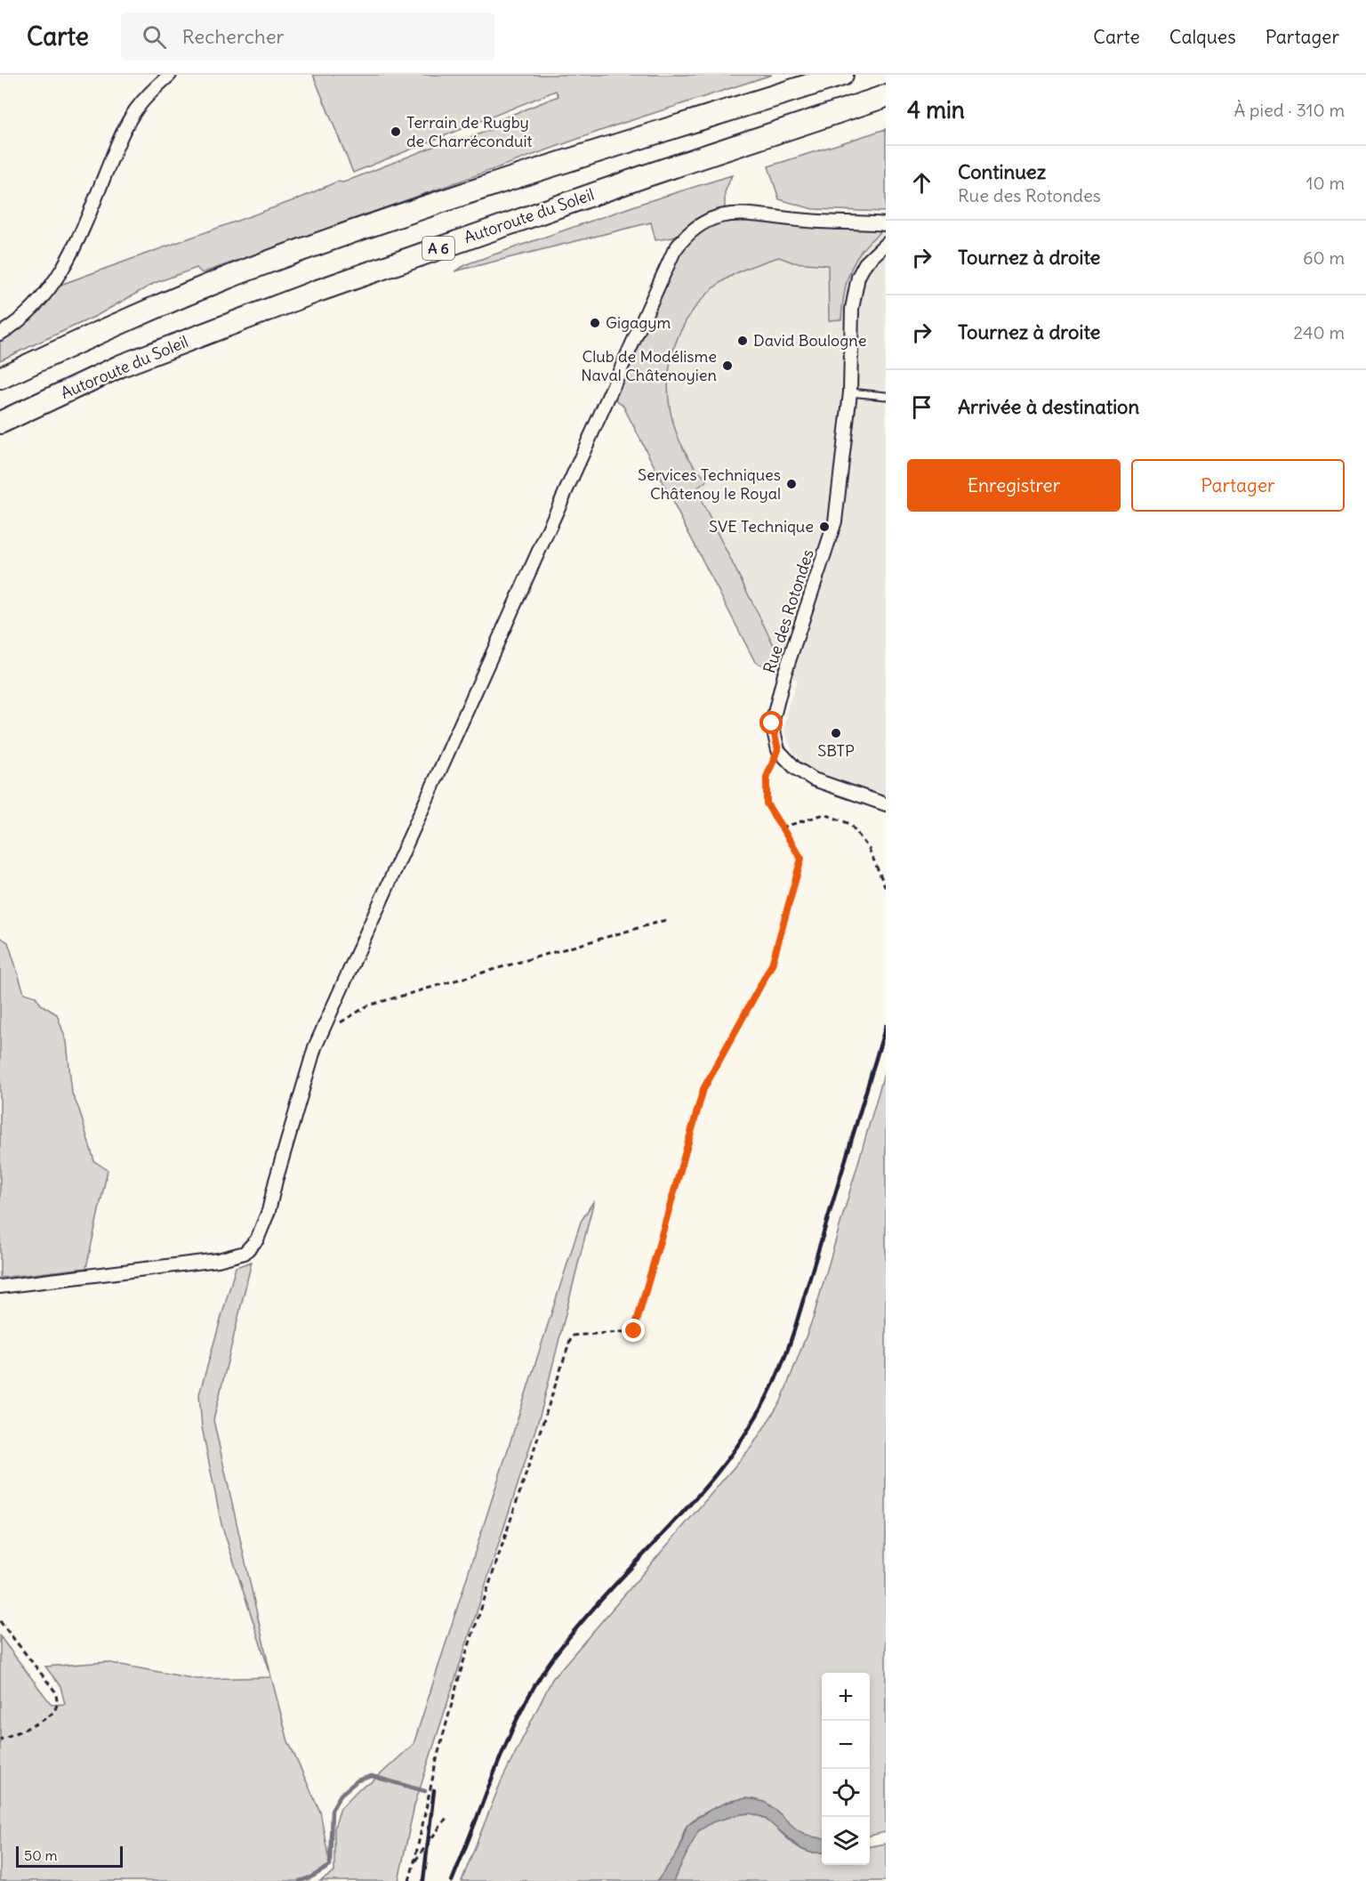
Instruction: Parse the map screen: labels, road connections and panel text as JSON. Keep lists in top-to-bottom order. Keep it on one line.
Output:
{"streets":{"highway":["Autoroute du Soleil","A 6"],"street":["Rue des Rotondes"]},"places":["Terrain de Rugby de Charréconduit","Gigagym","David Boulogne","Club de Modélisme Naval Châtenoyien","Services Techniques Châtenoy le Royal","SVE Technique","SBTP"],"scale_bar":"50 m","page":{"header":"Carte","search":"Rechercher","nav":["Carte","Calques","Partager"],"heading":["4 min","À pied · 310 m"],"list":[["Continuez","Rue des Rotondes","10 m"],["Tournez à droite","60 m"],["Tournez à droite","240 m"],"Arrivée à destination"],"buttons":["Enregistrer","Partager"],"map_buttons":["+","−"],"scale":"50 m"}}
